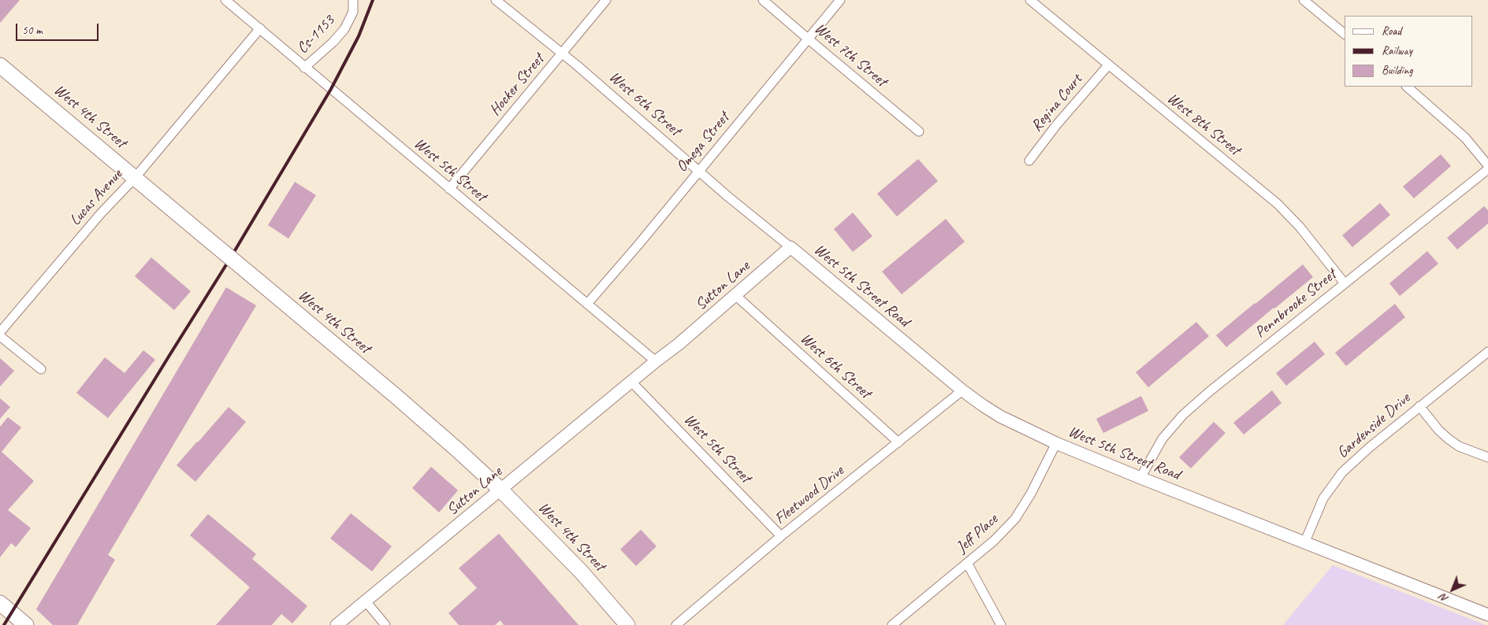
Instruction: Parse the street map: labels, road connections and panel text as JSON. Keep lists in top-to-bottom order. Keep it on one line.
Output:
{"streets":{"main road":["West 4th Street"],"street":["Cs-1153","West 7th Street","Hocker Street","Regina Court","West 6th Street","West 8th Street","Omega Street","West 5th Street","Lucas Avenue","Sutton Lane","West 5th Street Road","Pennbrooke Street","Gardenside Drive","Fleetwood Drive","Jeff Place"]},"crossings":[["Cs-1153","West 5th Street"],["West 7th Street","Omega Street"],["Hocker Street","West 6th Street"],["Hocker Street","West 5th Street"],["Regina Court","West 8th Street"],["West 6th Street","Omega Street"],["West 6th Street","Sutton Lane"],["West 6th Street","West 5th Street Road"],["West 6th Street","Fleetwood Drive"],["West 4th Street","Lucas Avenue"],["West 4th Street","Sutton Lane"],["West 8th Street","Pennbrooke Street"],["Omega Street","West 5th Street"],["West 5th Street","Lucas Avenue"],["West 5th Street","Sutton Lane"],["West 5th Street","Fleetwood Drive"],["Sutton Lane","West 5th Street Road"],["West 5th Street Road","Pennbrooke Street"],["West 5th Street Road","Gardenside Drive"],["West 5th Street Road","Fleetwood Drive"],["West 5th Street Road","Jeff Place"]],"legend":["Road","Railway","Building"],"scale_bar":"50 m","north":"bottom left"}
